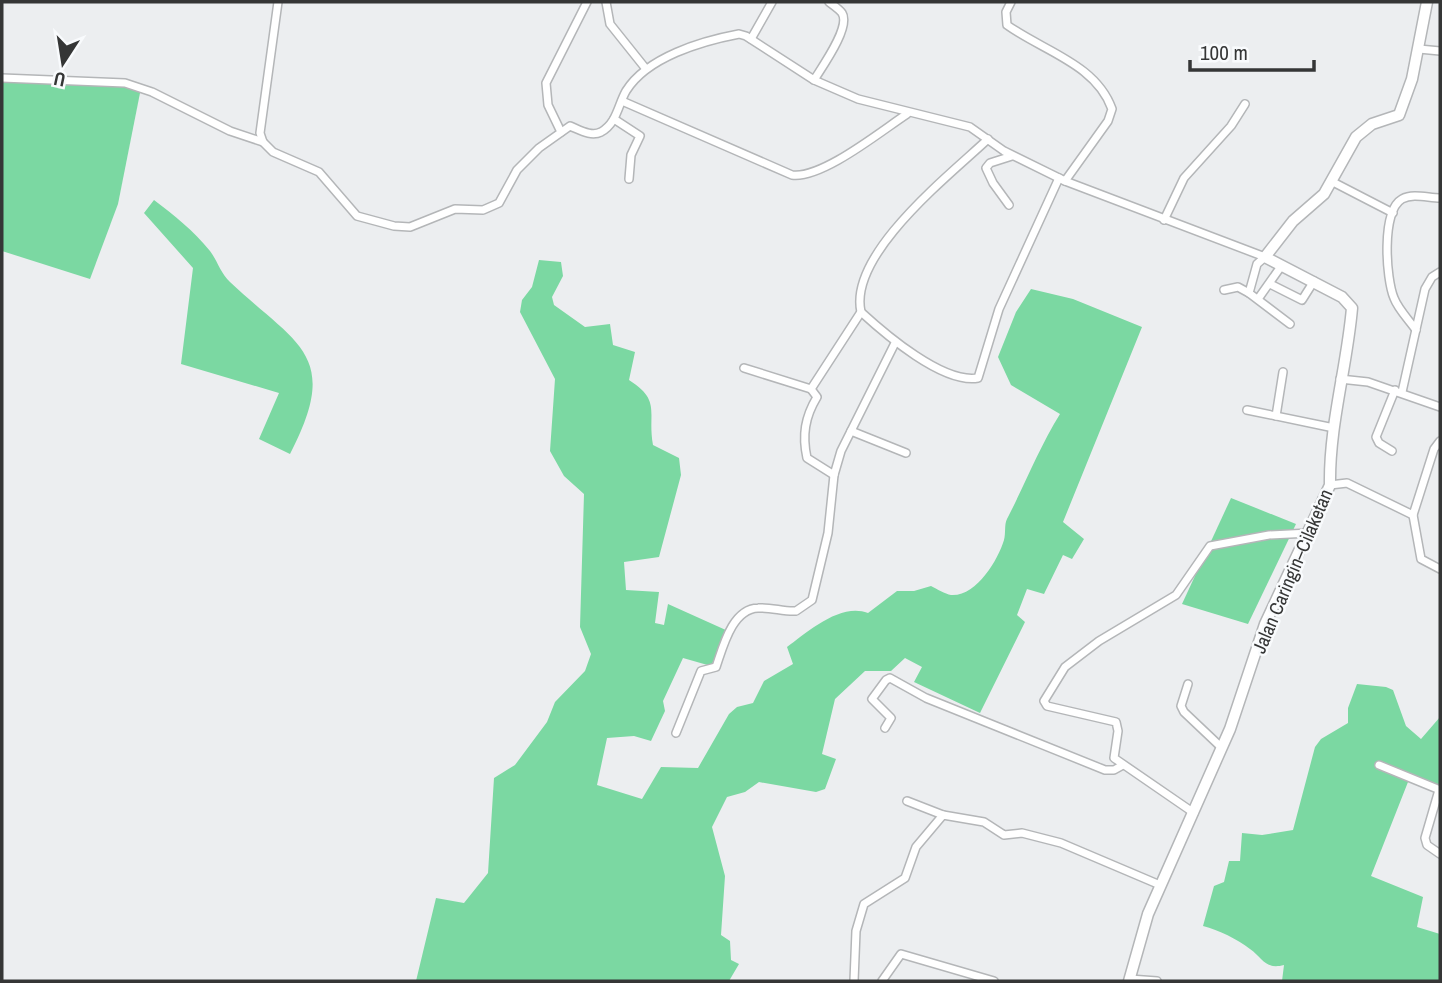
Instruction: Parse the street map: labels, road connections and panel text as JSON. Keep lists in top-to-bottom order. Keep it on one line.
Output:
{"streets":{"street":["Jalan Caringin–Cilaketan"]},"scale_bar":"100 m","north":"bottom"}
